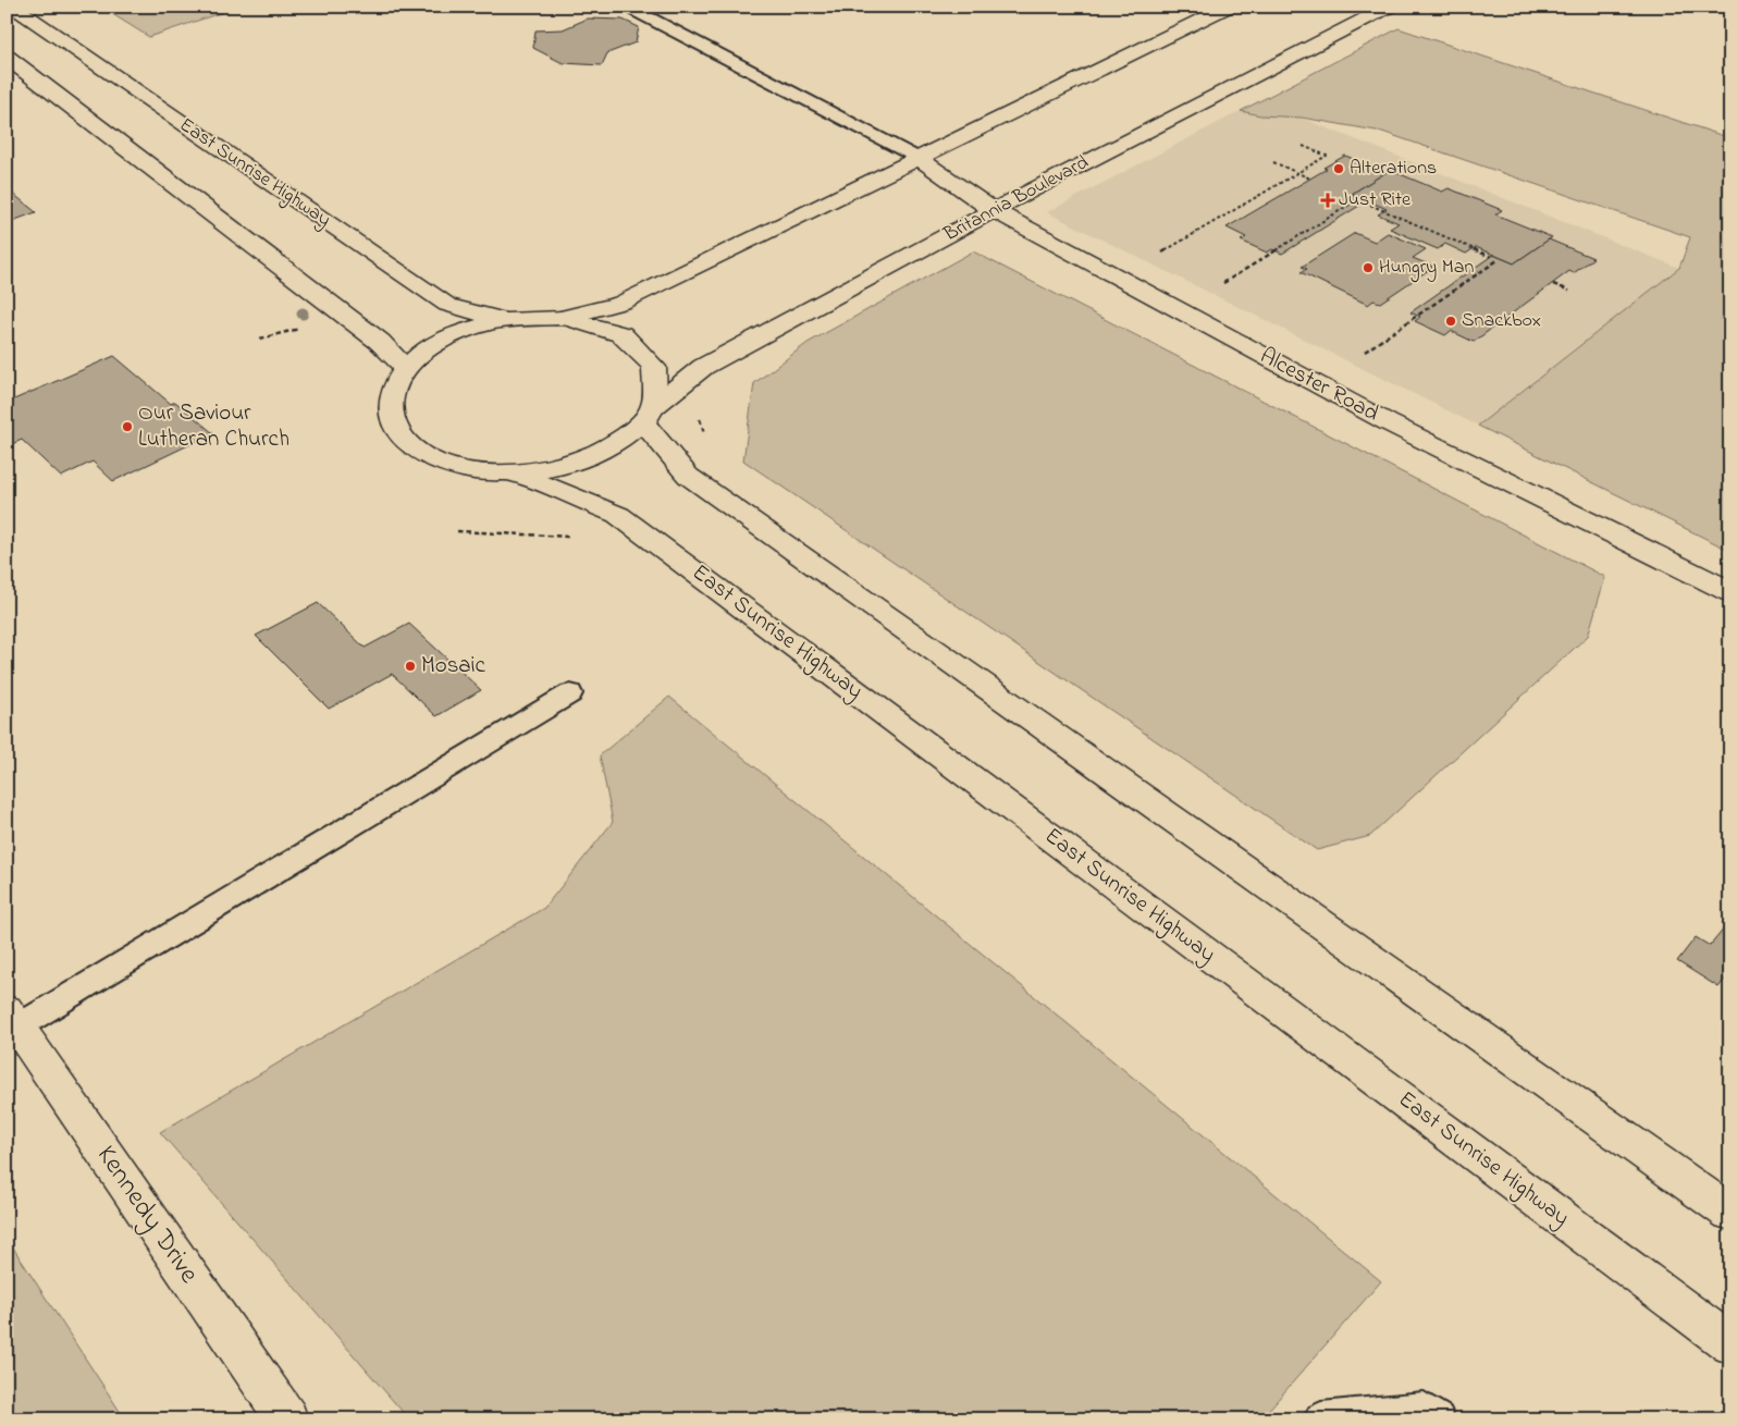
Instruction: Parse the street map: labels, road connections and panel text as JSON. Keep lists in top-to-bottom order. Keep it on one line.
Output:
{"streets":{"main road":["East Sunrise Highway","Britannia Boulevard","Alcester Road","Kennedy Drive"]},"crossings":[["East Sunrise Highway","Britannia Boulevard"],["Britannia Boulevard","Alcester Road"]],"places":{"other":["Alterations","Hungry Man","Snackbox","Our Saviour Lutheran Church","Mosaic"],"health":["Just Rite"]}}
